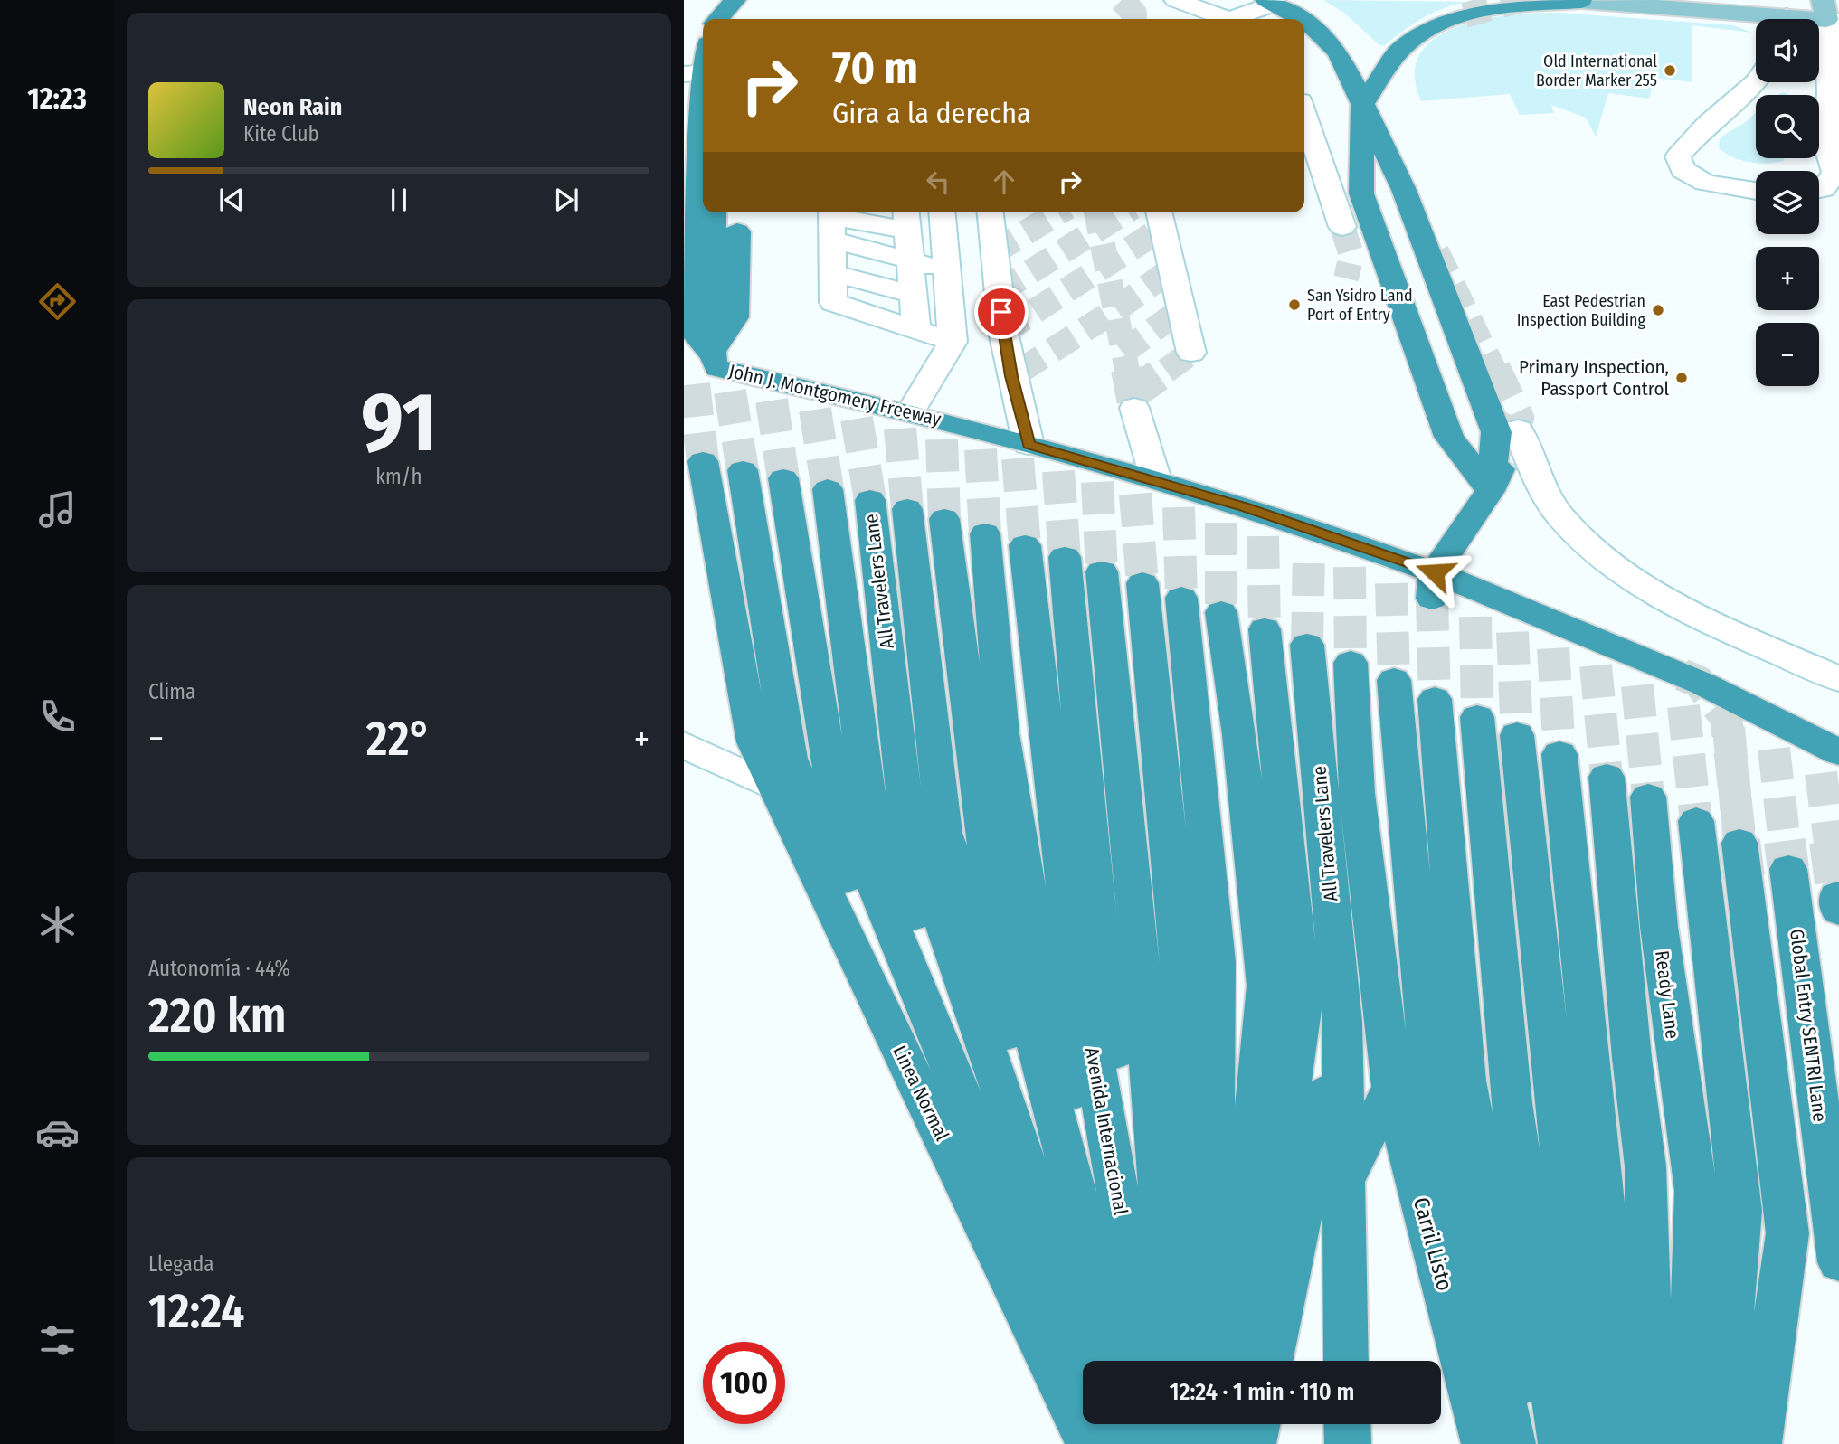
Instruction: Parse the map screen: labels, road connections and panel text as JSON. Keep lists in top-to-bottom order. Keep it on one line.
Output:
{"streets":{"highway":["John J. Montgomery Freeway","All Travelers Lane","Ready Lane","Global Entry SENTRI Lane","Linea Normal","Avenida Internacional","Carril Listo"]},"places":["Old International Border Marker 255","San Ysidro Land Port of Entry","East Pedestrian Inspection Building","Primary Inspection, Passport Control"],"page":{"tabs":"12:23","map_buttons":["+","−"],"turn":["70 m","Gira a la derecha"],"song":["Neon Rain","Kite Club"],"tile":[["91","km/h"],"Clima",["Autonomía · 44%","220 km"],["Llegada","12:24"]],"heat":["−","22°","+"],"limit":"100","trip":"12:24 · 1 min · 110 m"}}
